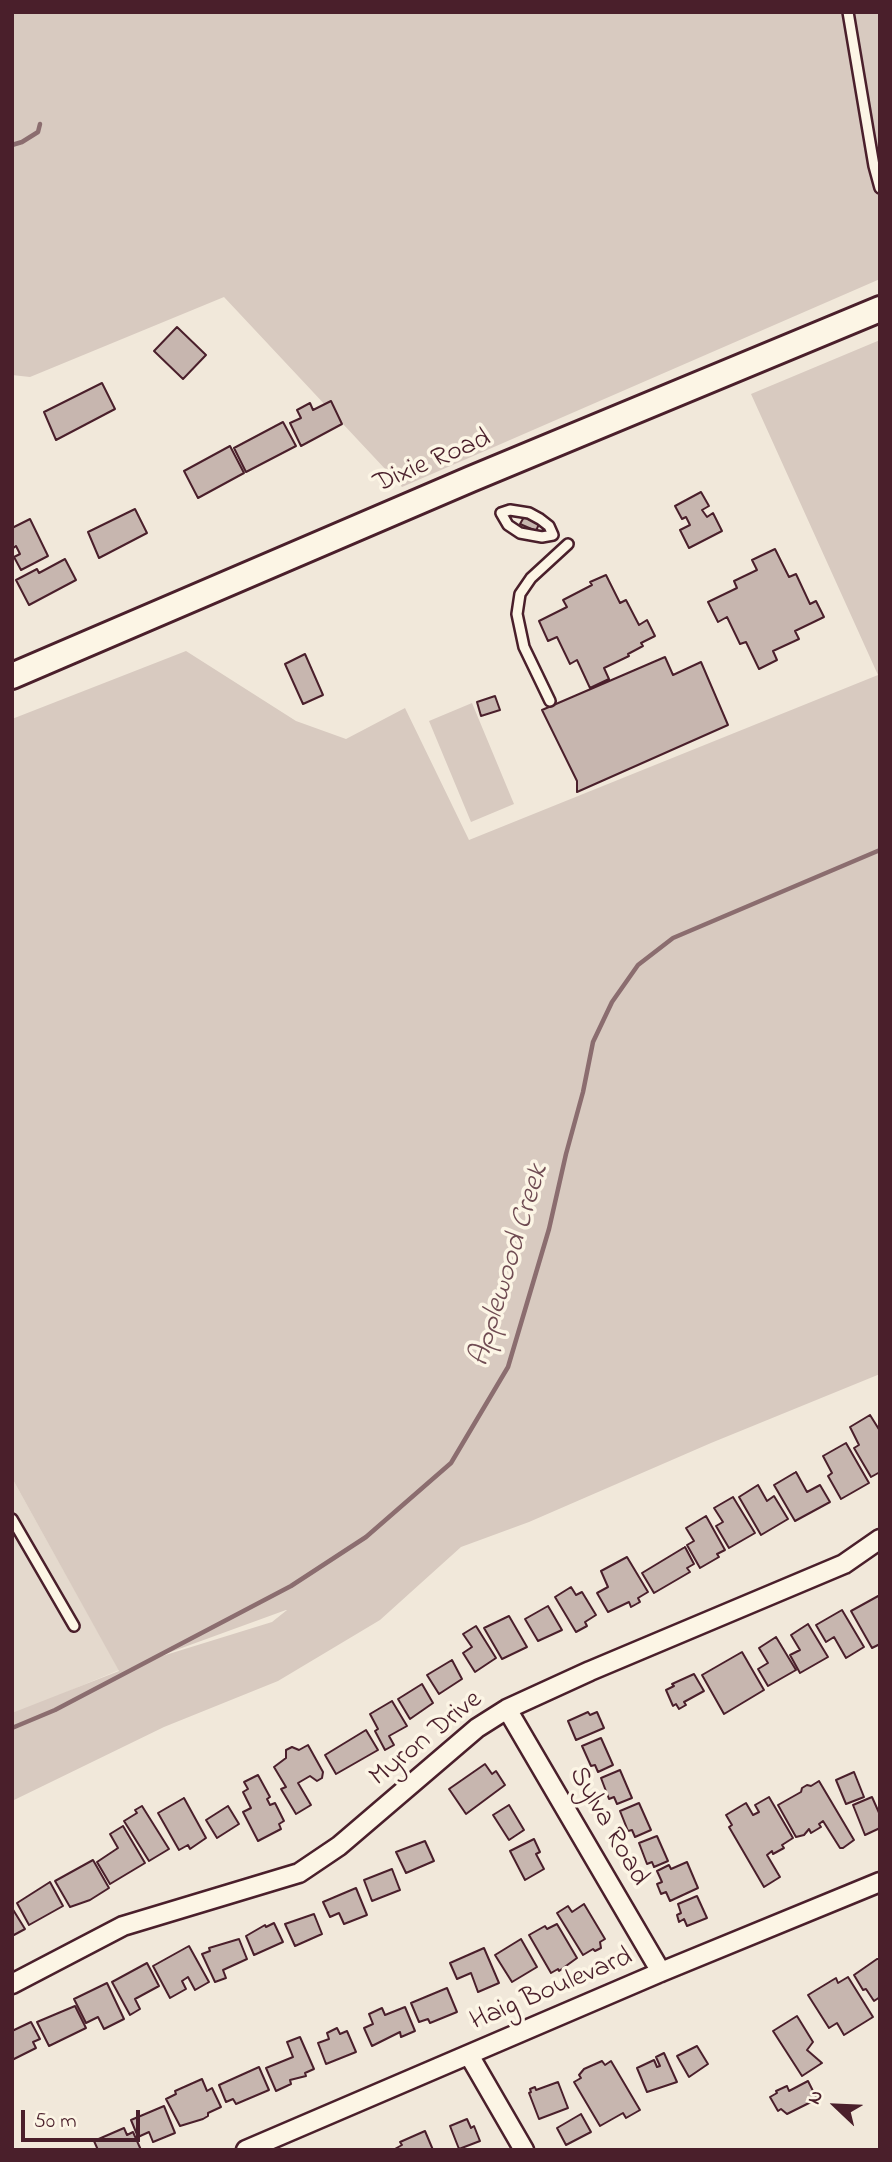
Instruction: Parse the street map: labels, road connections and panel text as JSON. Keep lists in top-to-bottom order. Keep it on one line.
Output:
{"streets":{"main road":["Dixie Road"],"street":["Myron Drive","Sylva Road","Haig Boulevard"]},"crossings":[["Myron Drive","Sylva Road"],["Sylva Road","Haig Boulevard"]],"water":["Applewood Creek"],"scale_bar":"50 m","north":"top left"}
